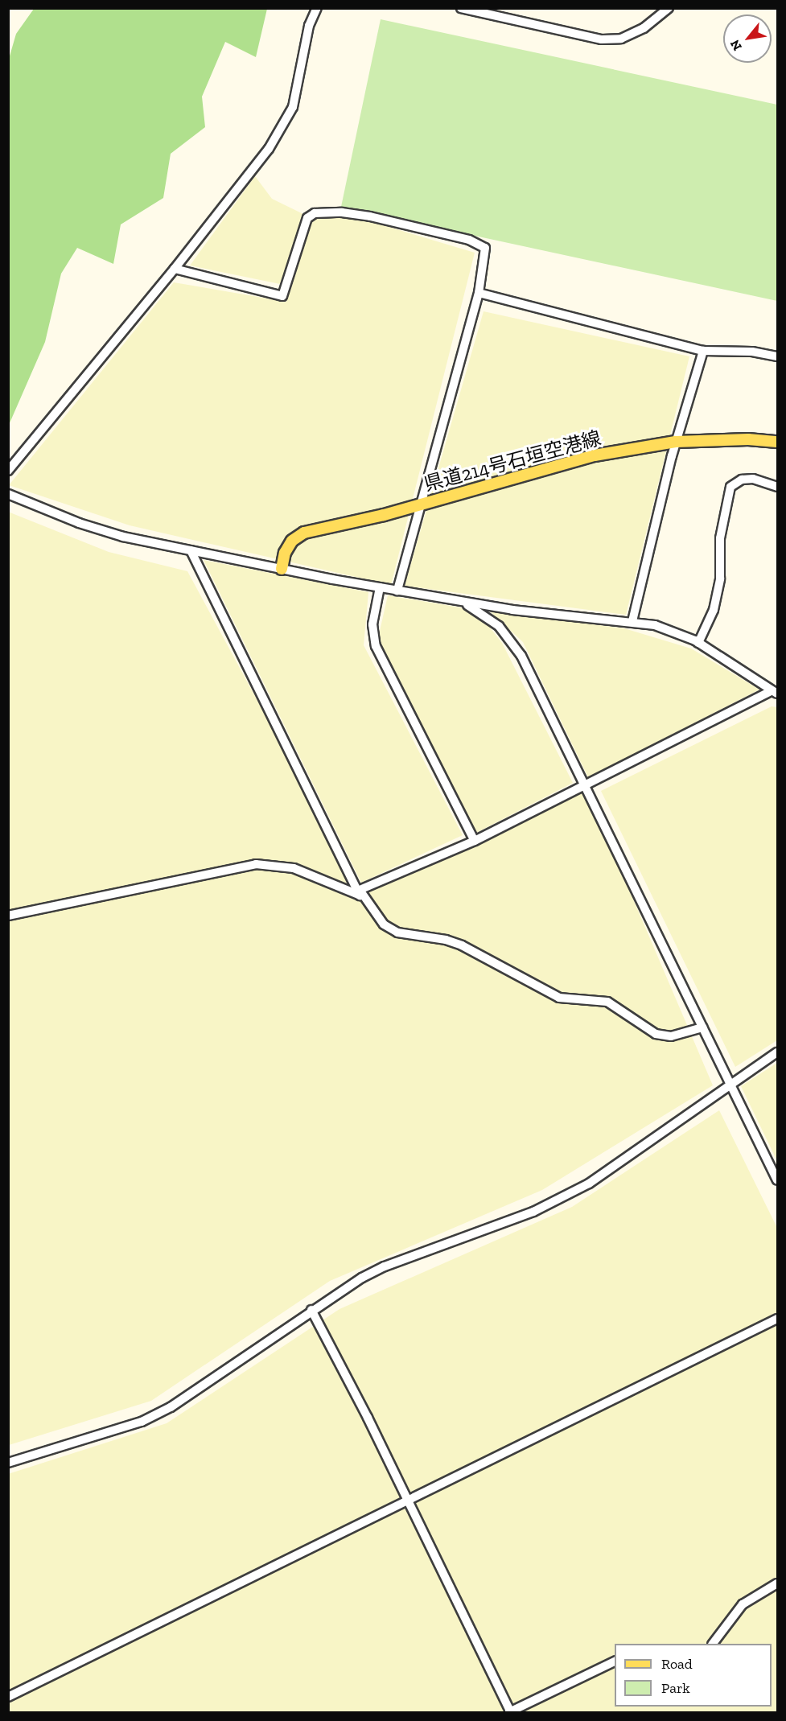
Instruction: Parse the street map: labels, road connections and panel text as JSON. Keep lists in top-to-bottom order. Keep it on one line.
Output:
{"streets":{"main road":["県道214号石垣空港線"]},"legend":["Road","Park"],"north":"bottom left"}
